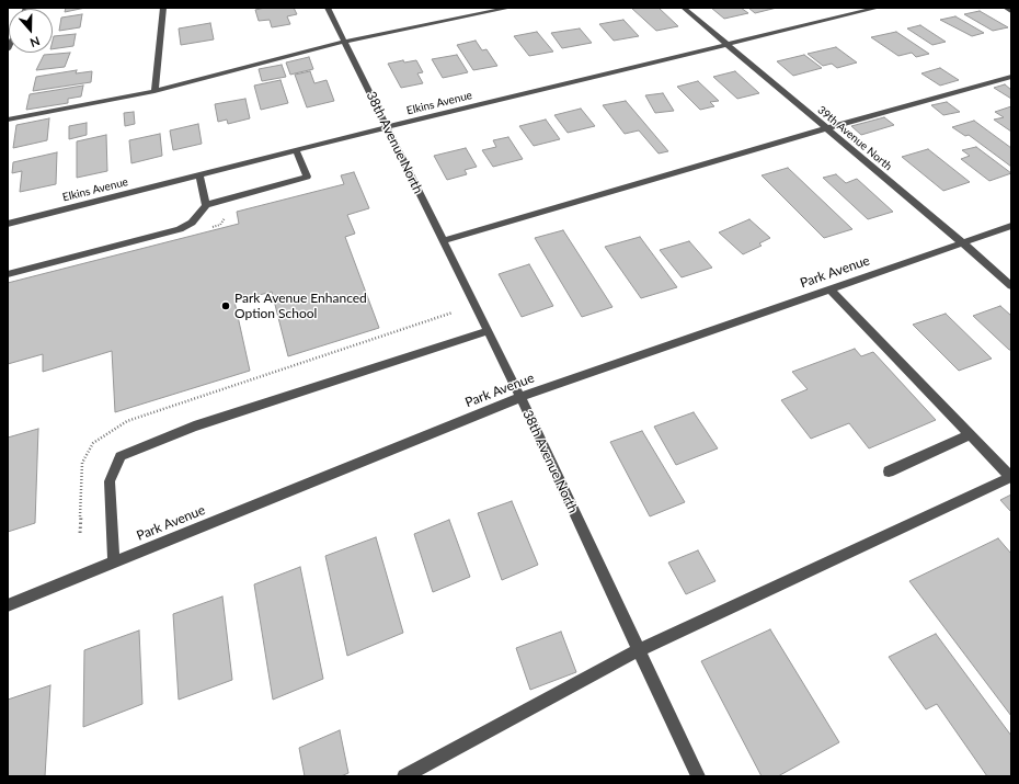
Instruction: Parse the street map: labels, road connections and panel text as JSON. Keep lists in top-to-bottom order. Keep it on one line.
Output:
{"streets":{"street":["Elkins Avenue","39th Avenue North","38th Avenue North","Park Avenue"]},"crossings":[["Elkins Avenue","39th Avenue North"],["Elkins Avenue","38th Avenue North"],["39th Avenue North","Park Avenue"],["38th Avenue North","Park Avenue"]],"places":["Park Avenue Enhanced Option School"],"north":"bottom"}
